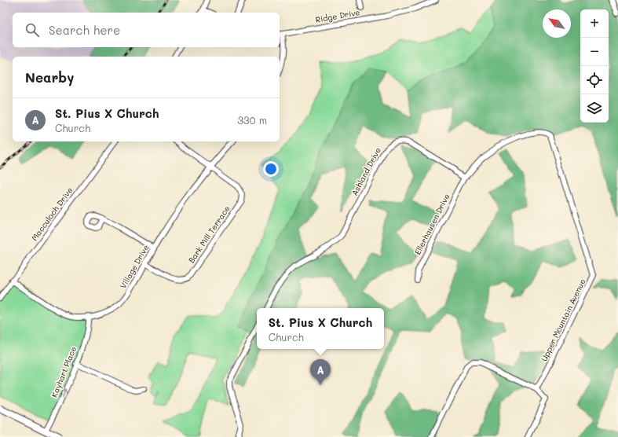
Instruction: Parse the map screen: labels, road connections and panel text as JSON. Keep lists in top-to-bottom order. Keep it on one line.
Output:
{"streets":{"street":["Ridge Drive","Ashland Drive","Macculoch Drive","Ellerhausen Drive","Bark Mill Terrace","Village Drive","Upper Mountain Avenue","Kayhart Place"]},"crossings":[["Ashland Drive","Ellerhausen Drive"],["Ashland Drive","Upper Mountain Avenue"],["Macculoch Drive","Village Drive"],["Ellerhausen Drive","Upper Mountain Avenue"],["Bark Mill Terrace","Village Drive"],["Village Drive","Kayhart Place"]],"one_way":["Kayhart Place"],"north":"top left","page":{"map_buttons":["+","−"],"search":"Search here","heading":"Nearby","list":[{"mark":"A","name":"St. Pius X Church","note":"Church","value":"330 m"}],"popup":["St. Pius X Church","Church"],"pins":"A"}}
